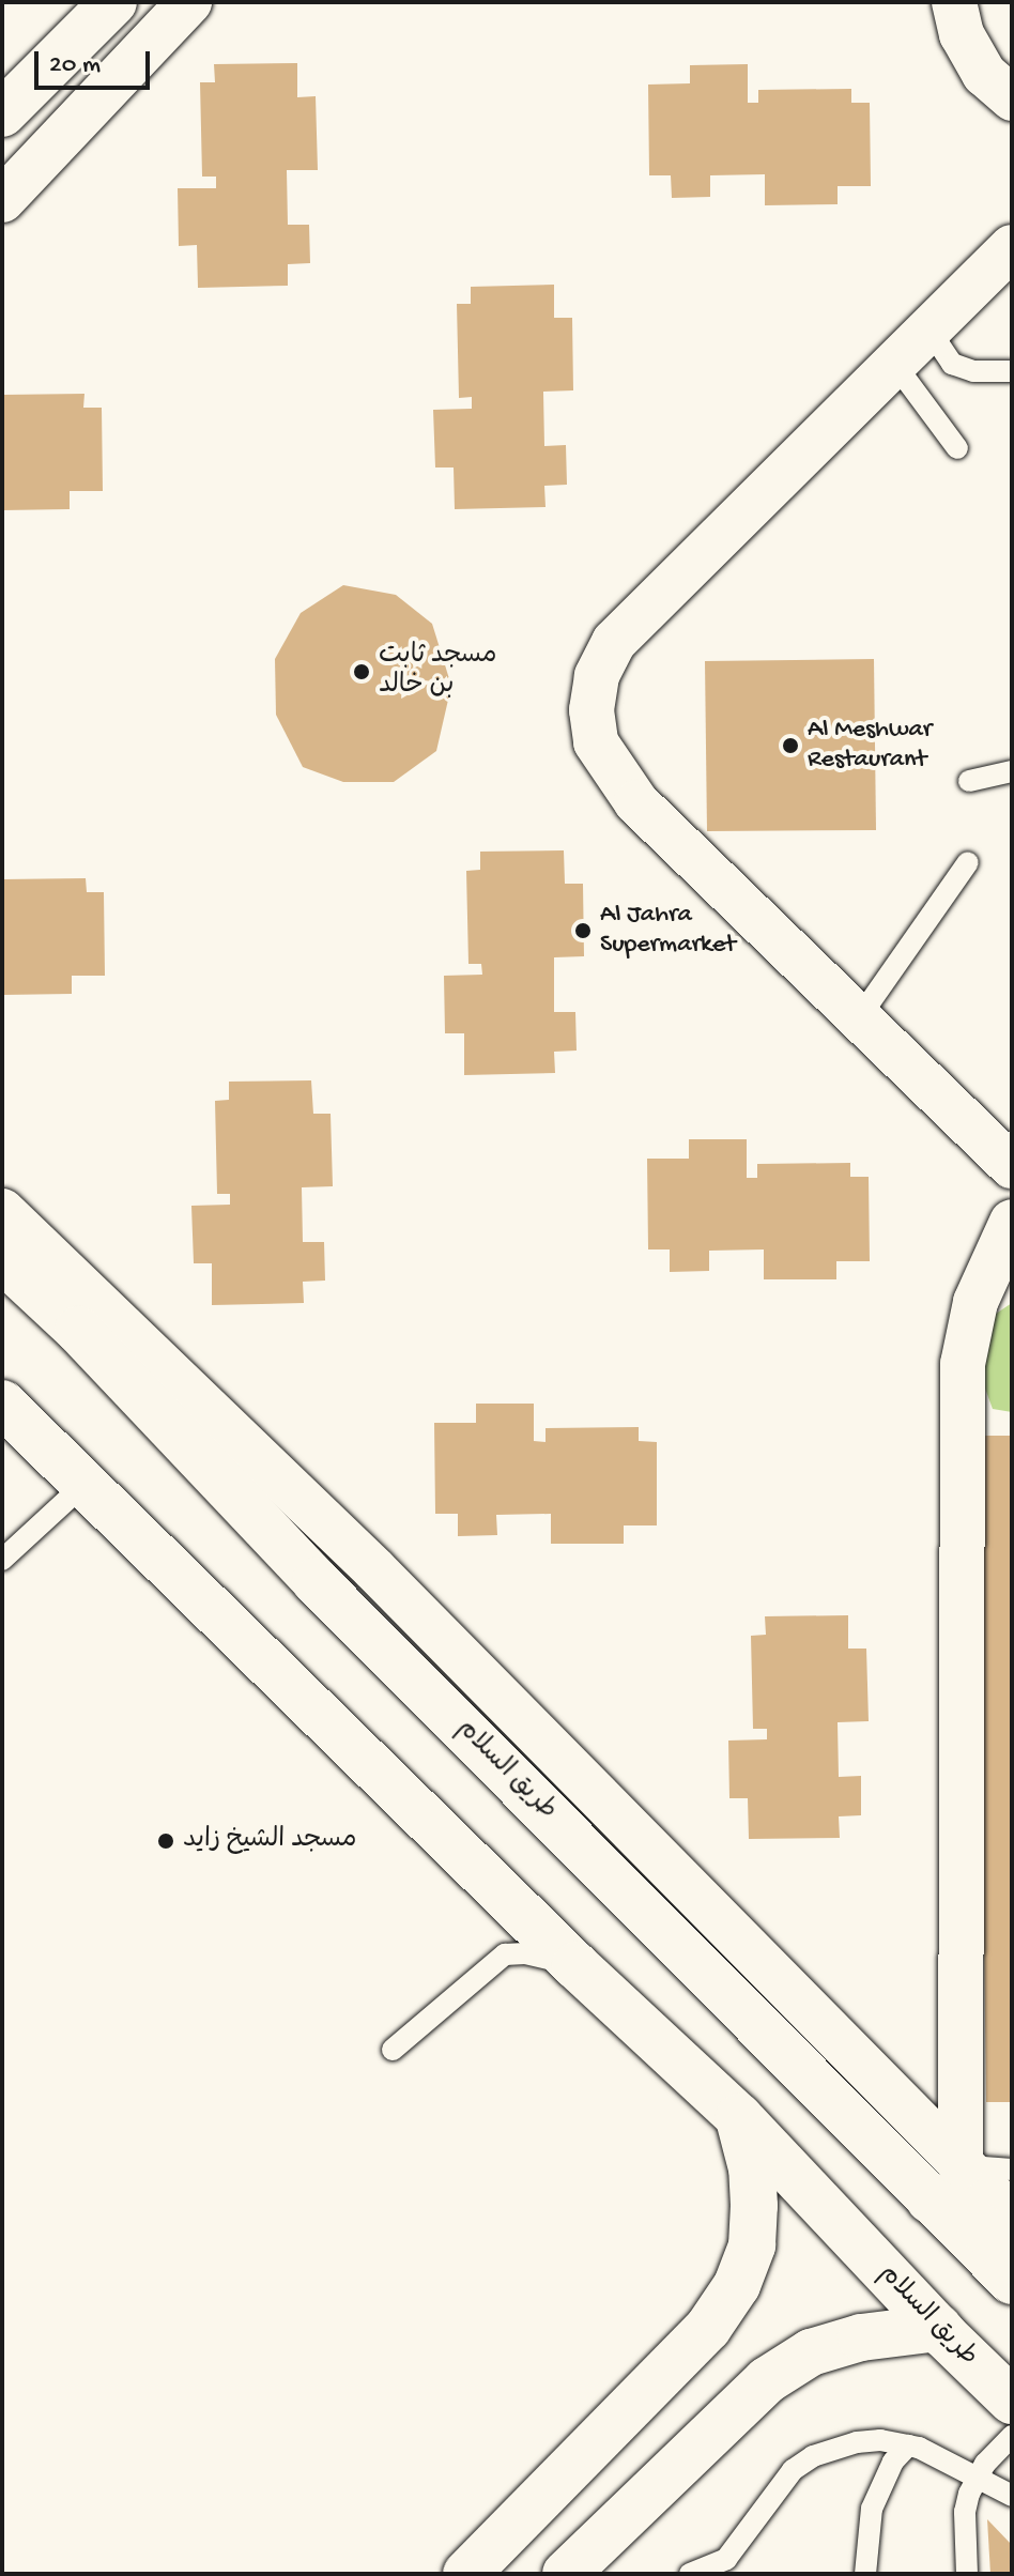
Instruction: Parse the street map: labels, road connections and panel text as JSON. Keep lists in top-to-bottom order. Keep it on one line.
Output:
{"streets":{"main road":["طريق السلام"]},"places":["مسجد ثابت بن خالد","Al Meshwar Restaurant","Al Jahra Supermarket","مسجد الشيخ زايد"],"scale_bar":"20 m"}
